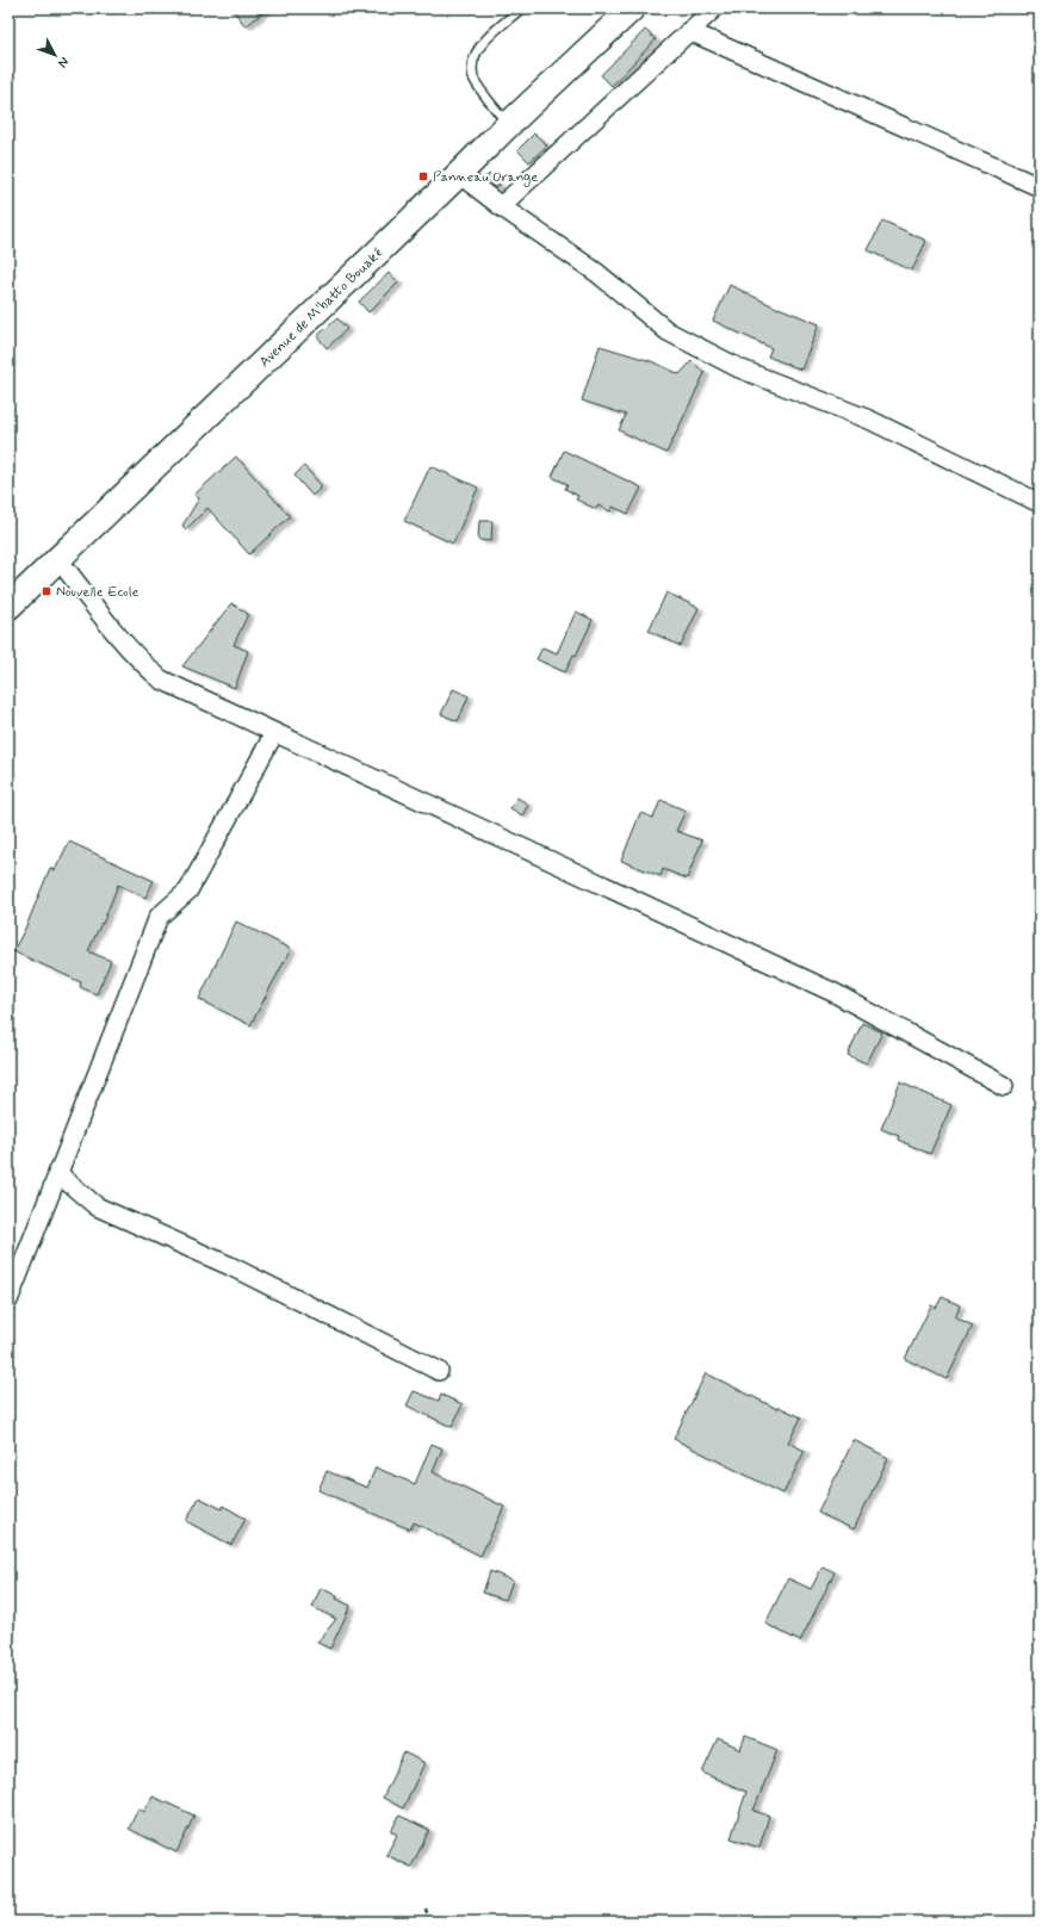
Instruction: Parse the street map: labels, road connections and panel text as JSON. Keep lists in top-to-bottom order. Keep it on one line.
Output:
{"streets":{"street":["Avenue de M'batto Bouaké"]},"places":{"transit":["Panneau Orange","Nouvelle Ecole"]},"north":"bottom right"}
